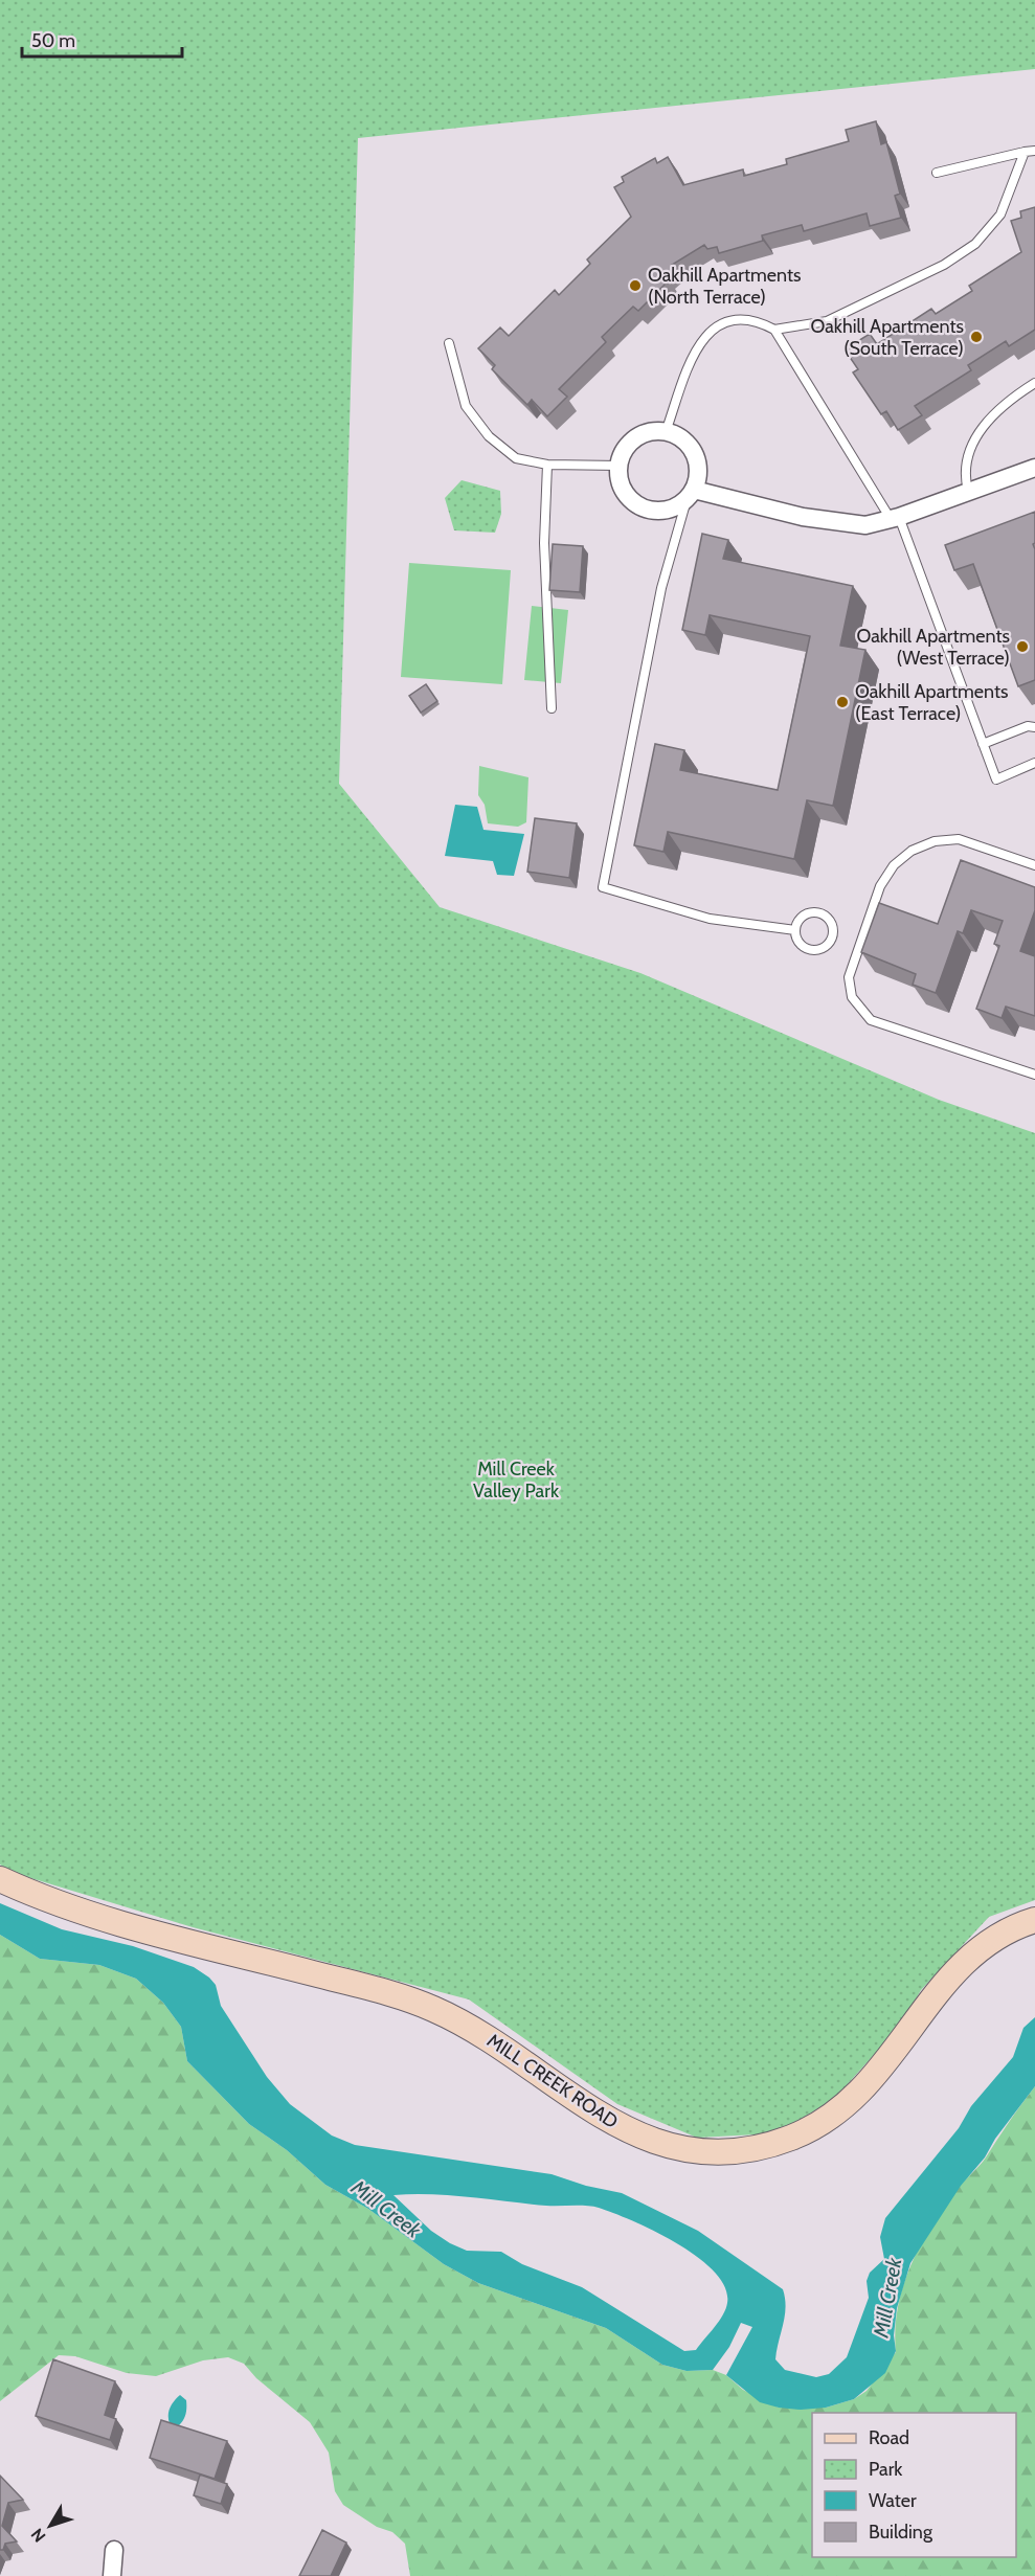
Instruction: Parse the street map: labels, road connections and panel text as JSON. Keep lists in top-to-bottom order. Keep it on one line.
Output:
{"streets":{"street":["MILL CREEK ROAD"]},"water":["Mill Creek"],"parks":["Mill Creek Valley Park"],"places":["Oakhill Apartments (North Terrace)","Oakhill Apartments (South Terrace)","Oakhill Apartments (West Terrace)","Oakhill Apartments (East Terrace)"],"legend":["Road","Park","Water","Building"],"scale_bar":"50 m","north":"bottom left"}
